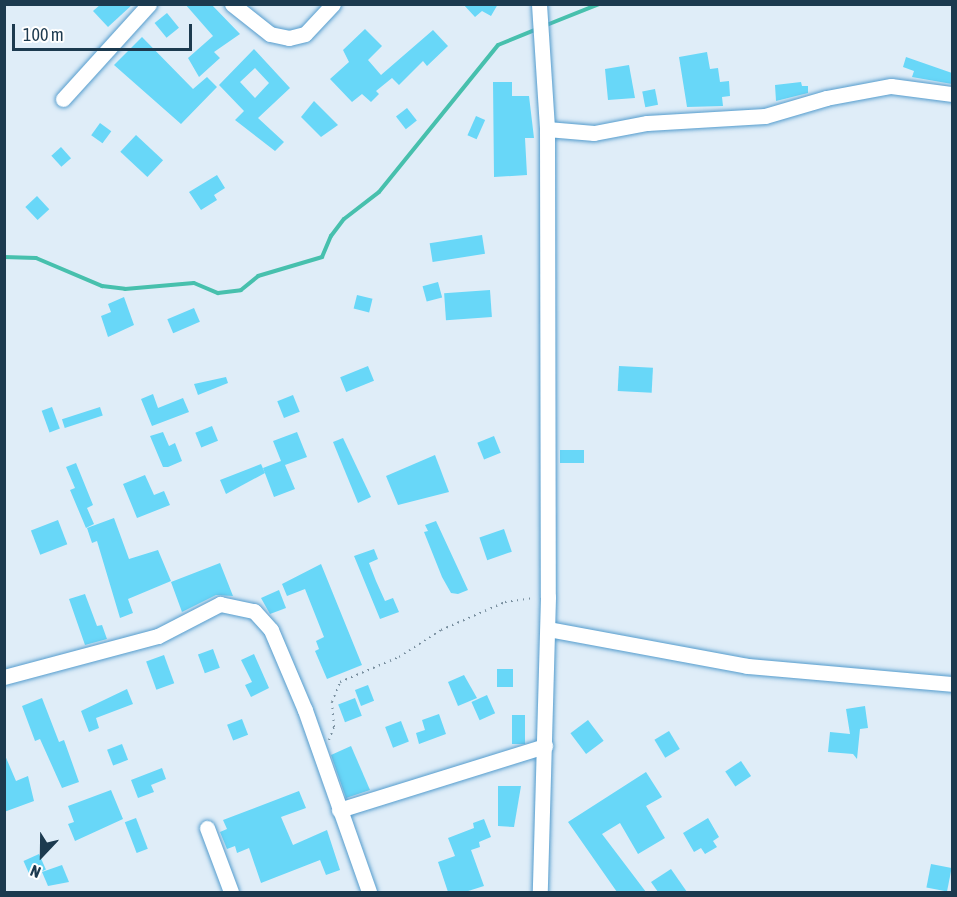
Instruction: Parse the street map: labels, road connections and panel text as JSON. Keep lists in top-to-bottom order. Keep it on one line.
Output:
{"scale_bar":"100 m","north":"bottom"}
